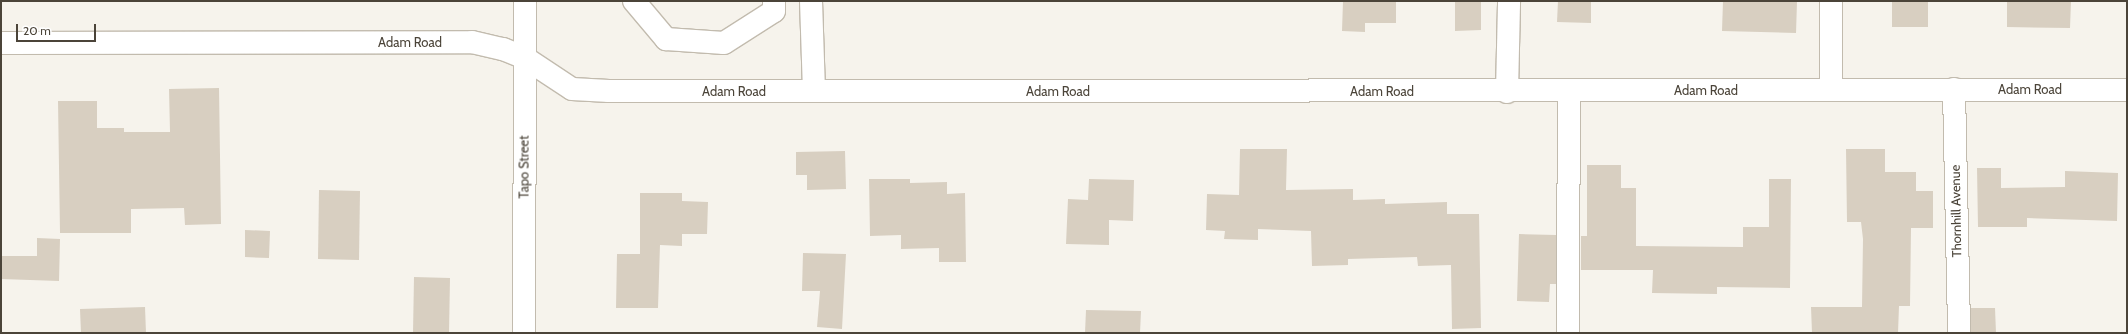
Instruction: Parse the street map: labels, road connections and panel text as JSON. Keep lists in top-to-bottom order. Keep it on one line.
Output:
{"streets":{"street":["Adam Road","Tapo Street","Thornhill Avenue"]},"crossings":[["Adam Road","Tapo Street"],["Adam Road","Thornhill Avenue"]],"scale_bar":"20 m"}
